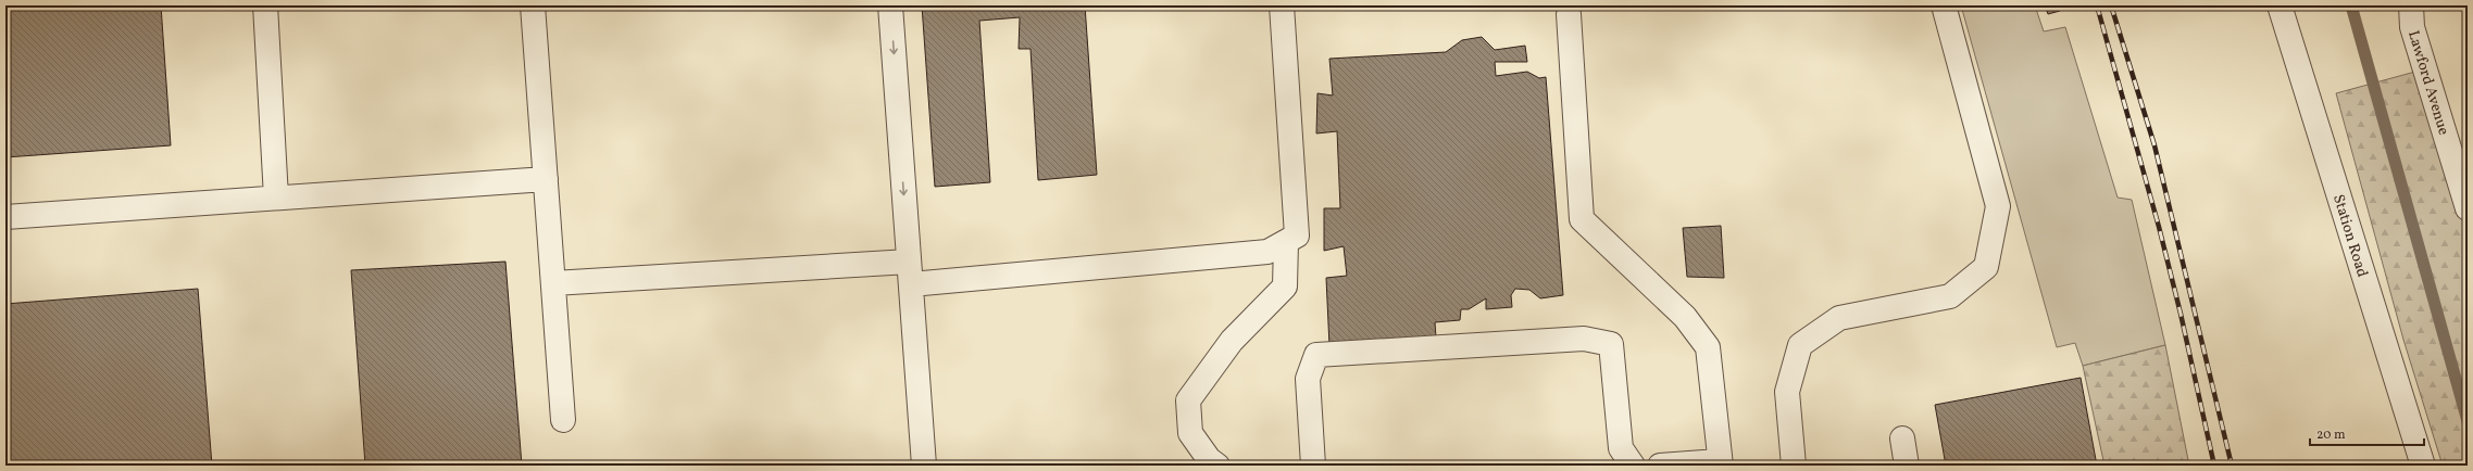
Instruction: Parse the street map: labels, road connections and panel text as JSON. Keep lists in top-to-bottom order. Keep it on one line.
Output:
{"streets":{"street":["Lawford Avenue","Station Road"]},"scale_bar":"20 m"}
